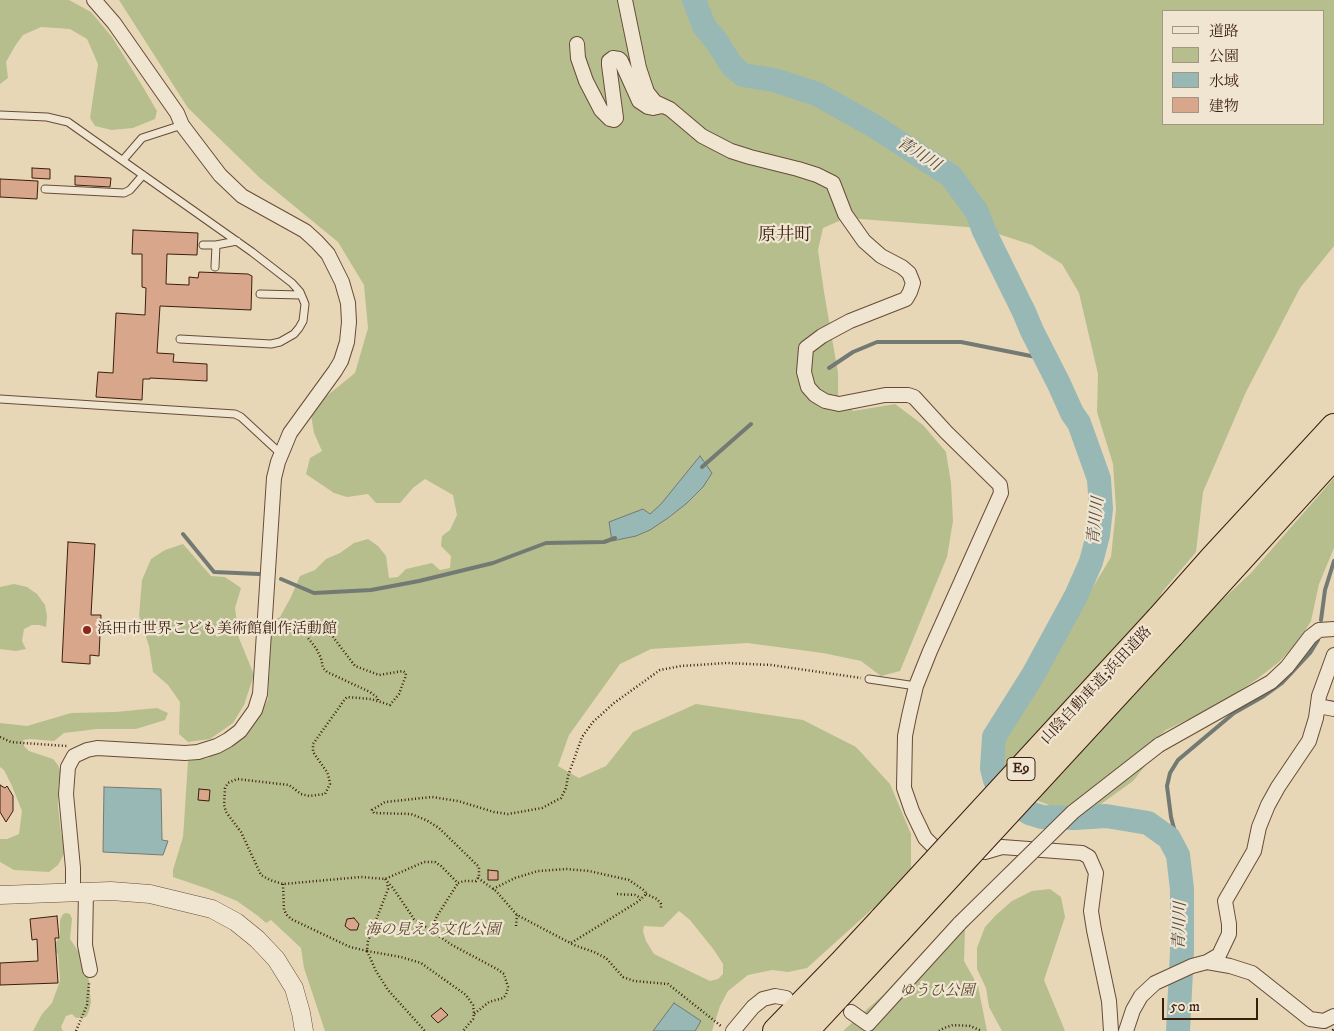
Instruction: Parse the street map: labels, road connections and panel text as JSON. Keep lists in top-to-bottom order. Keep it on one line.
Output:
{"streets":{"highway":["山陰自動車道;浜田道路","E9"]},"districts":["原井町"],"water":["青川川"],"parks":["海の見える文化公園","ゆうひ公園"],"places":["浜田市世界こども美術館創作活動館"],"legend":["道路","公園","水域","建物"],"scale_bar":"50 m"}
